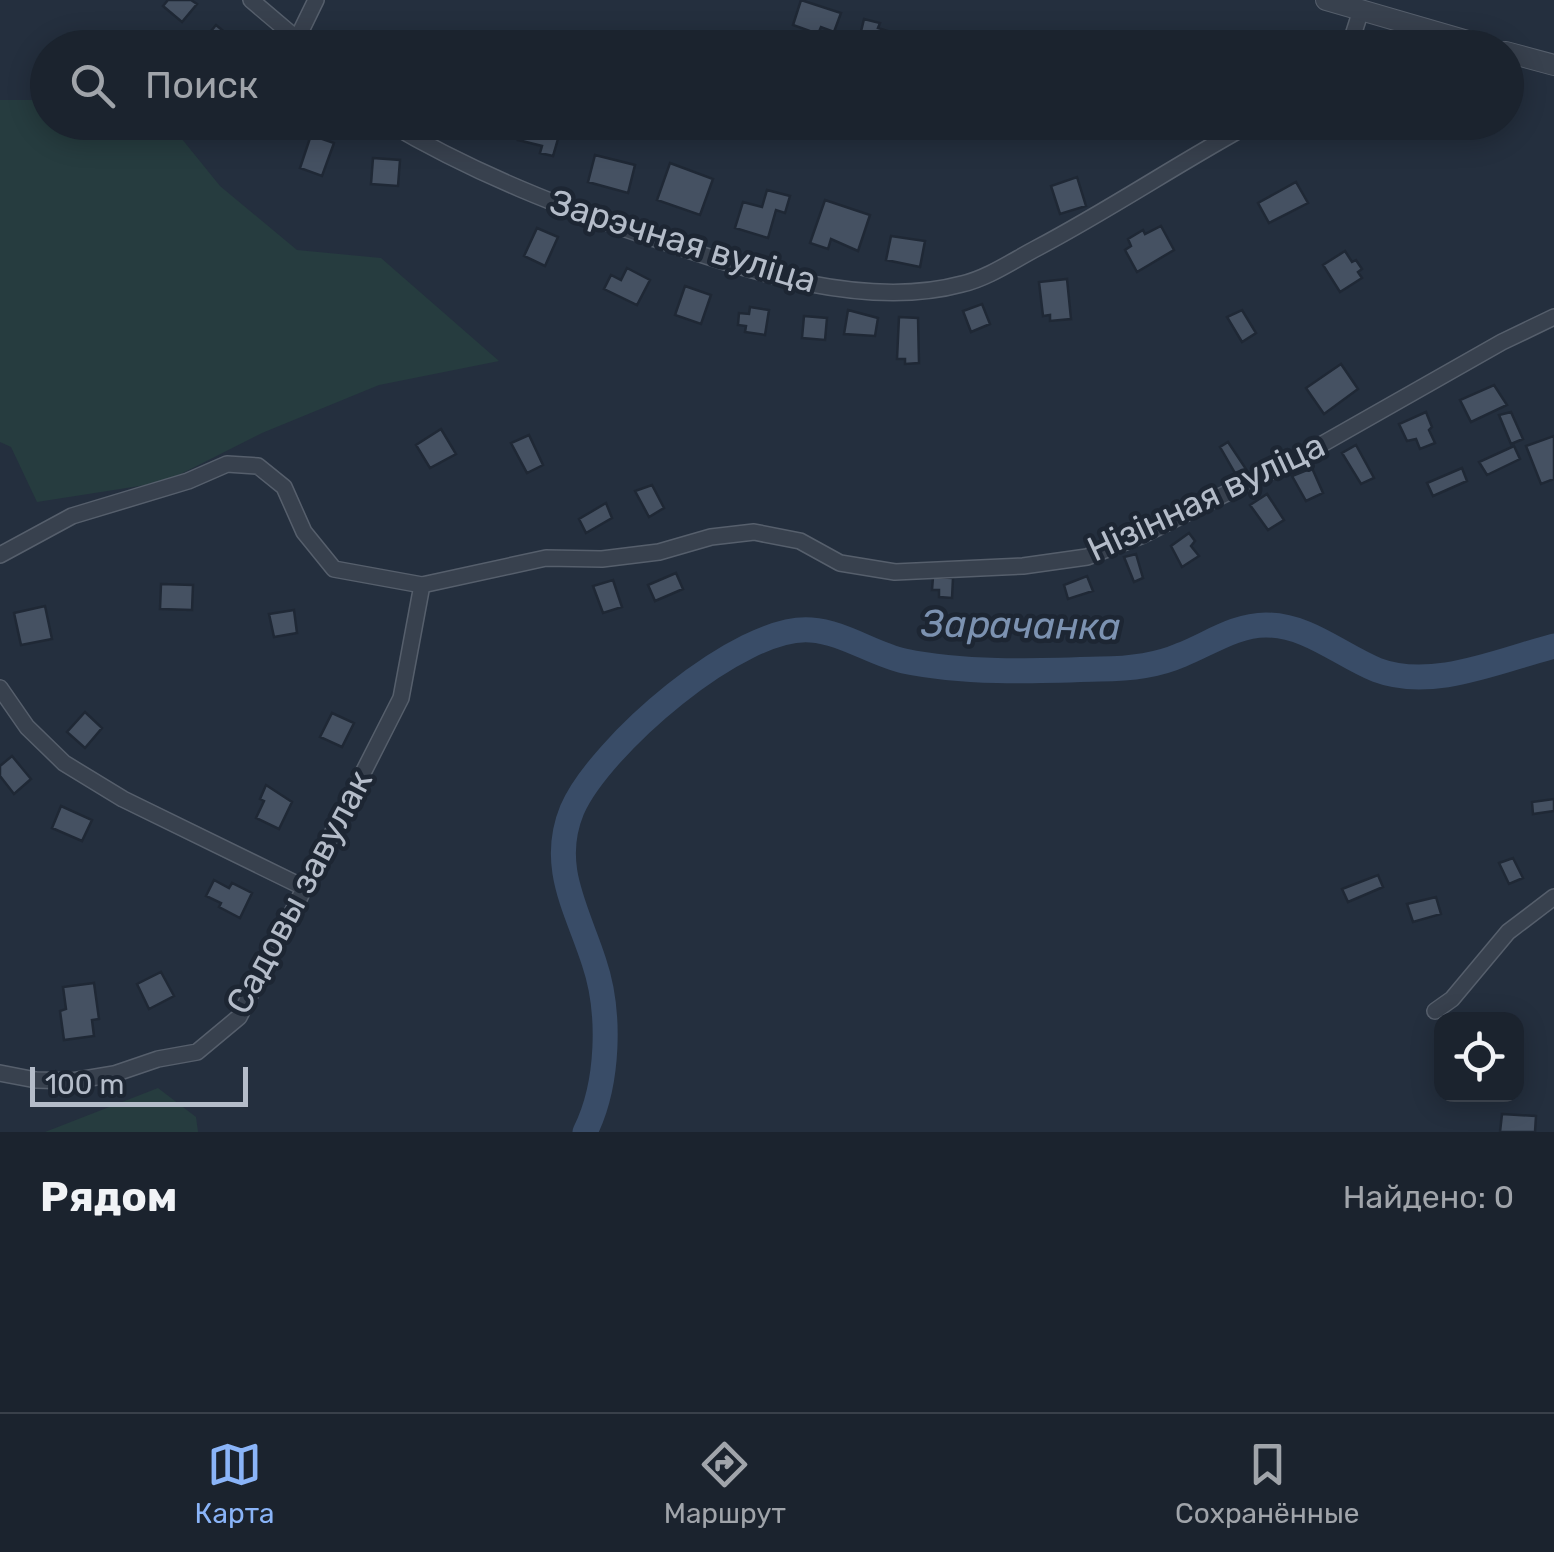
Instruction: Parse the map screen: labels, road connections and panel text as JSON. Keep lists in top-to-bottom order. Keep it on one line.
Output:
{"streets":{"street":["Зарэчная вуліца","Нізінная вуліца","Садовы завулак"]},"crossings":[["Нізінная вуліца","Садовы завулак"]],"water":["Зарачанка"],"scale_bar":"100 m","page":{"search":"Поиск","scale":"100 m","heading":["Рядом","Найдено: 0"],"nav":["Карта","Маршрут","Сохранённые"]}}
